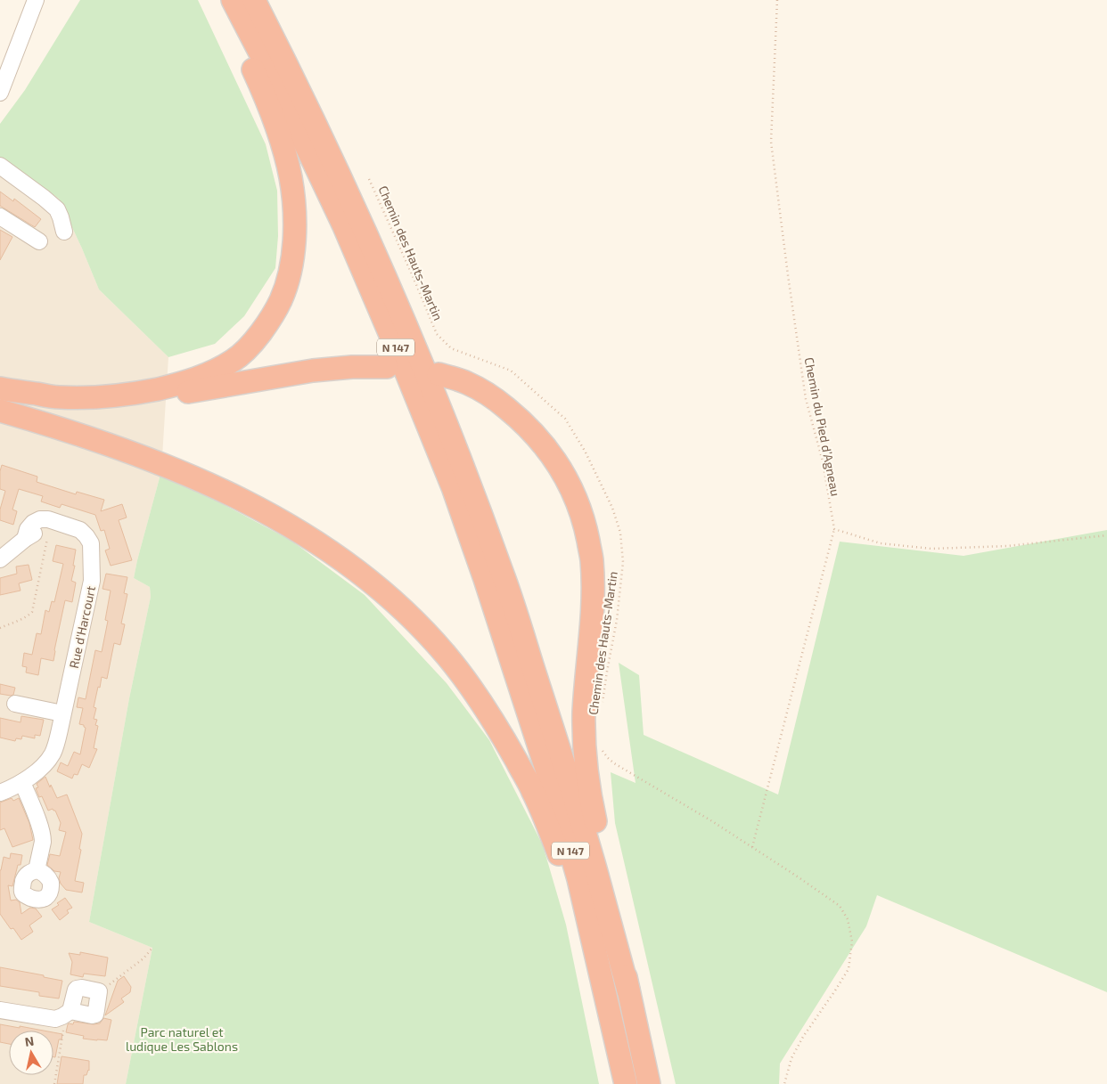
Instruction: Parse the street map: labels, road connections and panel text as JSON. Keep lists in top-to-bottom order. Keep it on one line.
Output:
{"streets":{"highway":["N 147"],"street":["Rue d'Harcourt"],"path":["Chemin des Hauts-Martin","Chemin du Pied d’Agneau"]},"parks":["Parc naturel et ludique Les Sablons"],"north":"top"}
